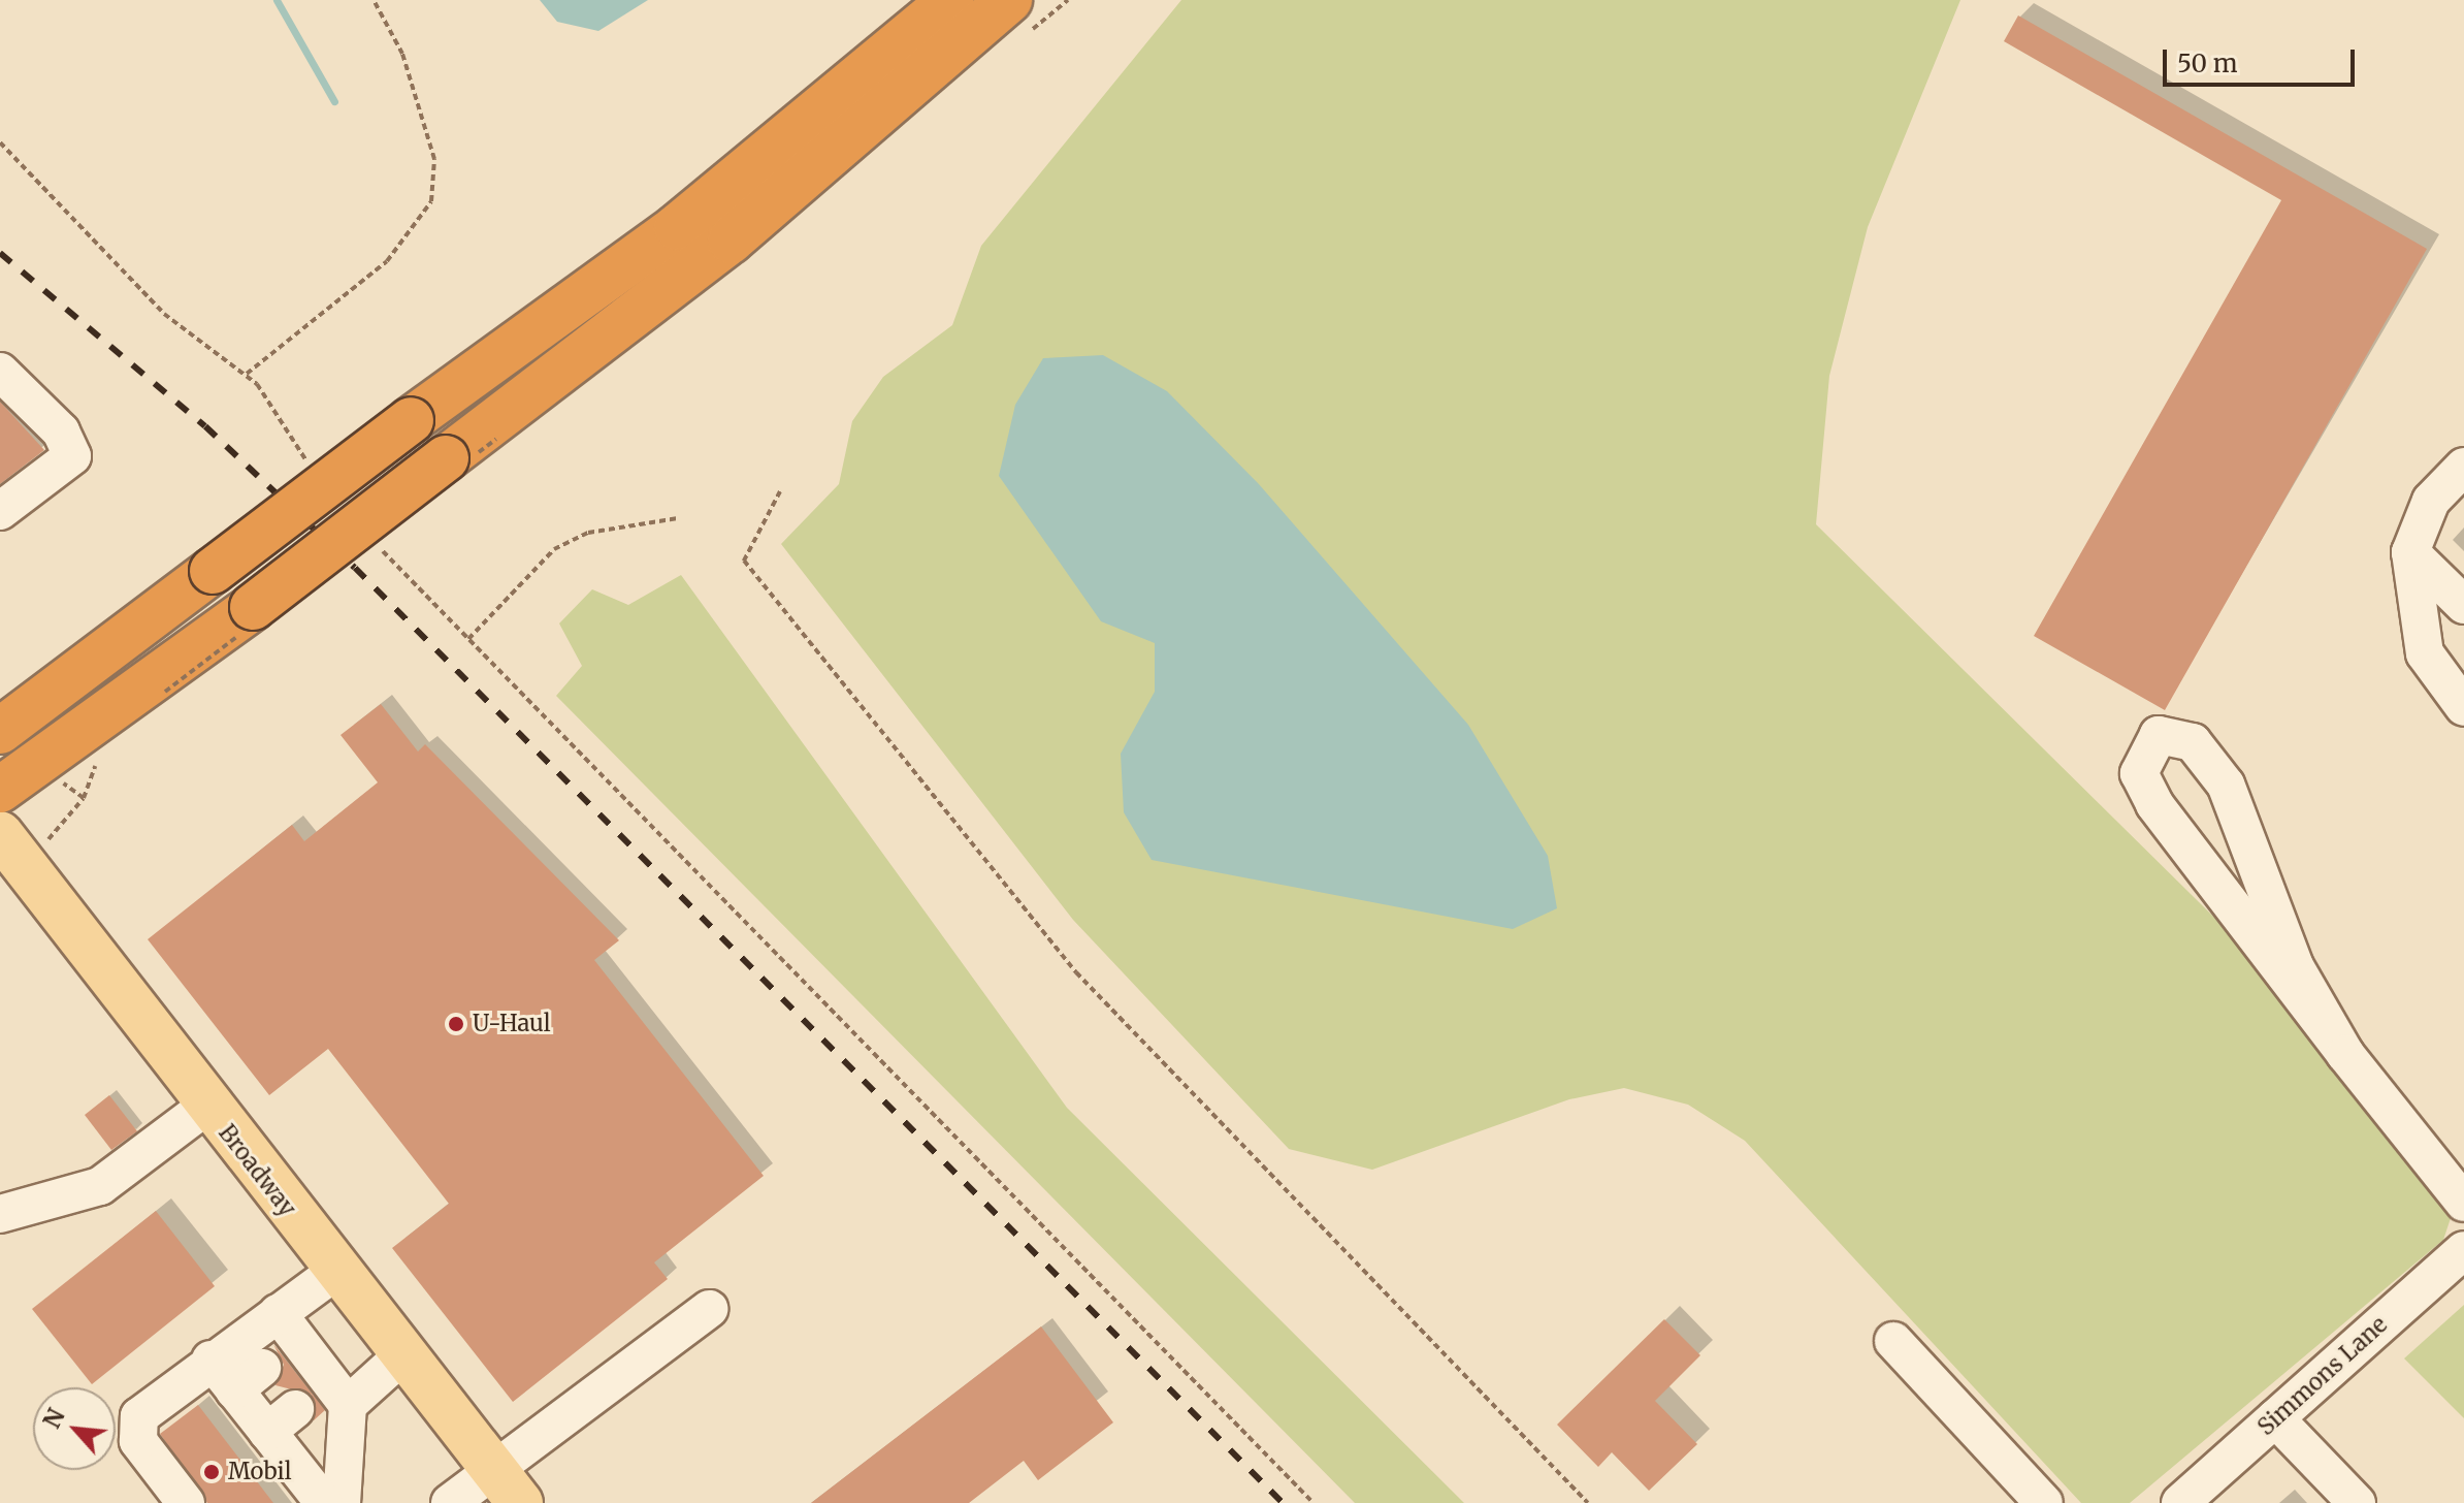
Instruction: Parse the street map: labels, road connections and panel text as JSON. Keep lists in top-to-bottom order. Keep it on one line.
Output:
{"streets":{"main road":["Broadway"],"street":["Simmons Lane"]},"places":["U-Haul","Mobil"],"scale_bar":"50 m","north":"top left"}
